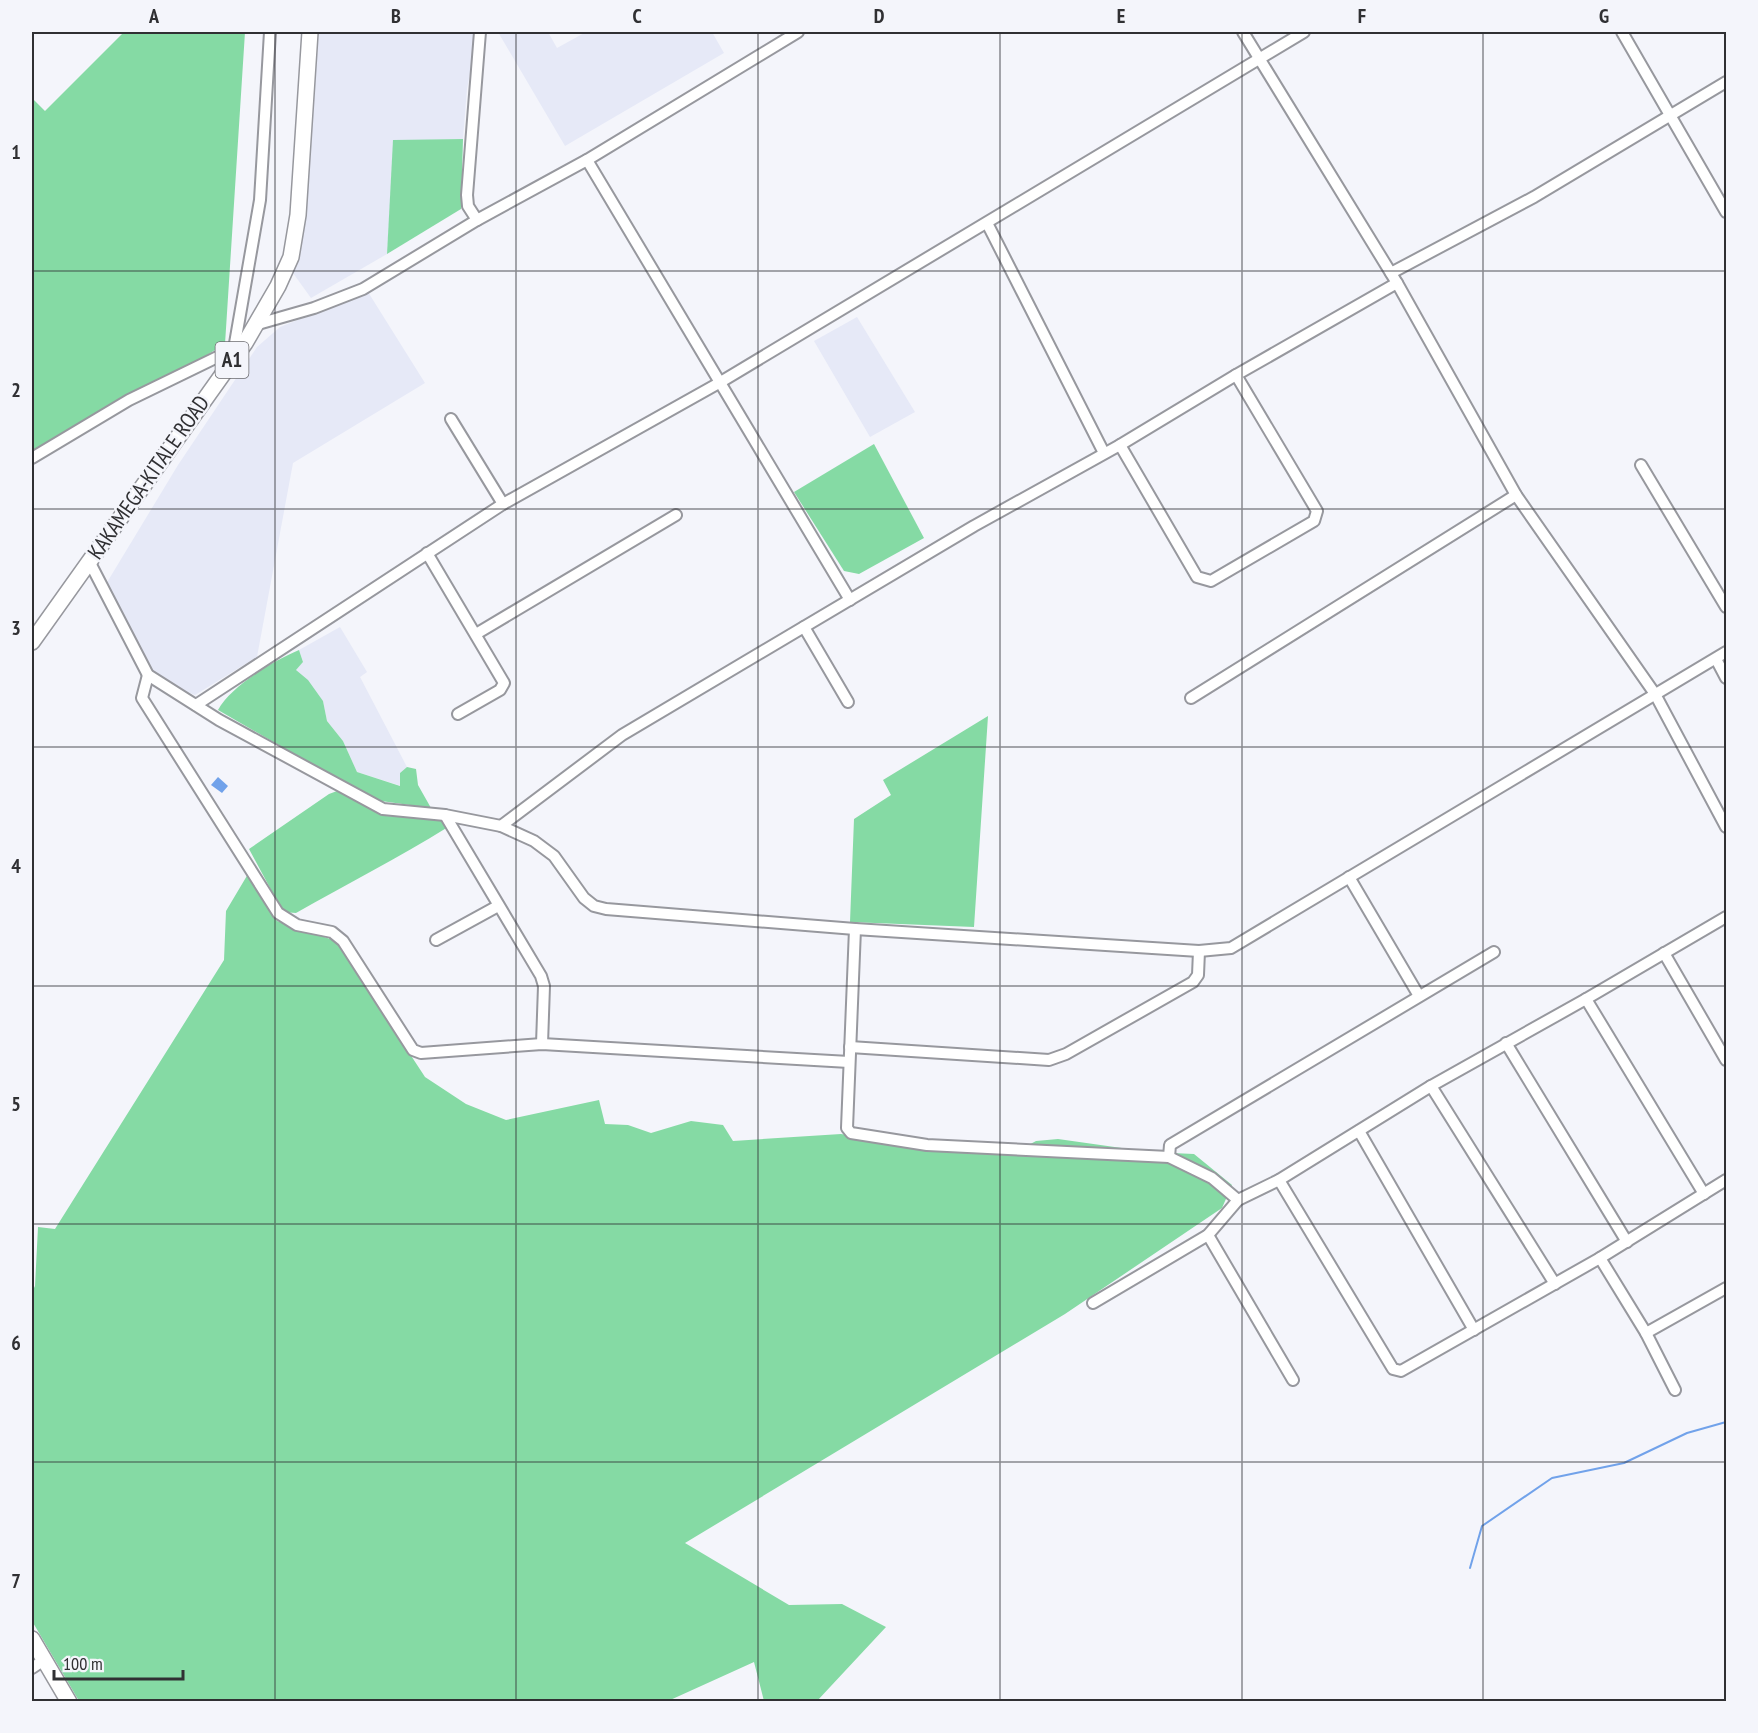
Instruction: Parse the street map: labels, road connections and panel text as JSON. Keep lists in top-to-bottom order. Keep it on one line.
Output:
{"streets":{"highway":["A1","KAKAMEGA-KITALE ROAD"]},"scale_bar":"100 m","grid":{"columns":["A","B","C","D","E","F","G"],"rows":["1","2","3","4","5","6","7"]}}
